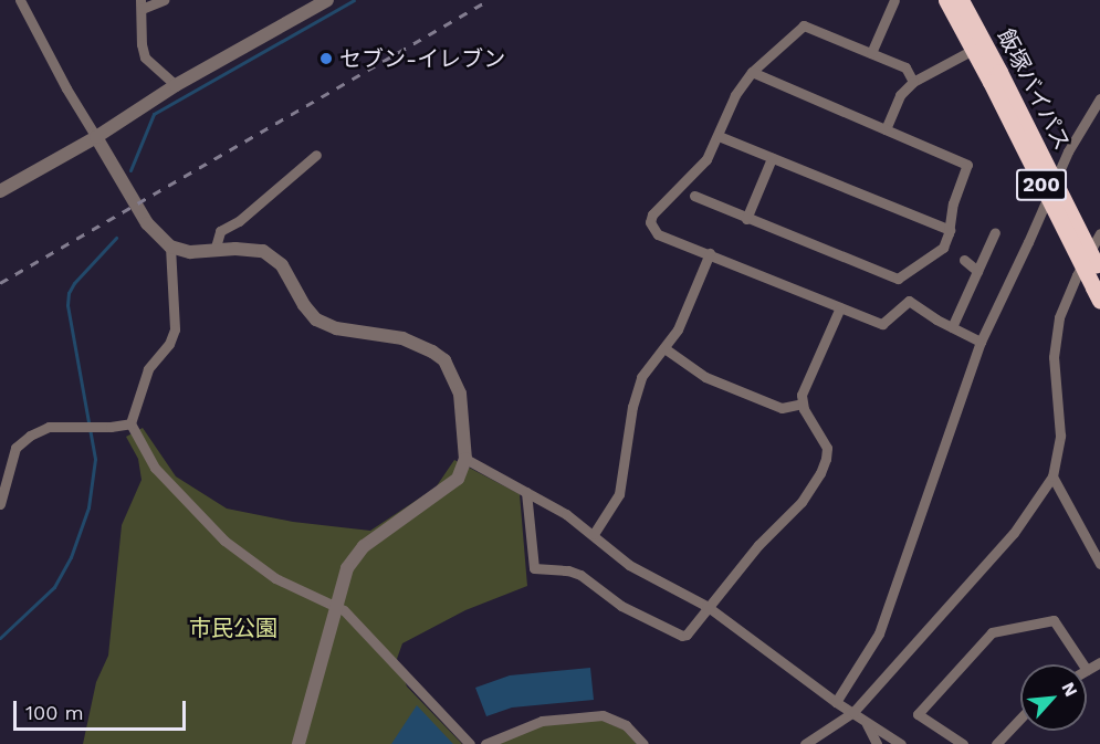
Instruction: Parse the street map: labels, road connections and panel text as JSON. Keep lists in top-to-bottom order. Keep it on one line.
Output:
{"streets":{"highway":["飯塚バイパス","200"]},"crossings":[["飯塚バイパス","200"]],"parks":["市民公園"],"places":["セブン-イレブン"],"scale_bar":"100 m","north":"top right"}
